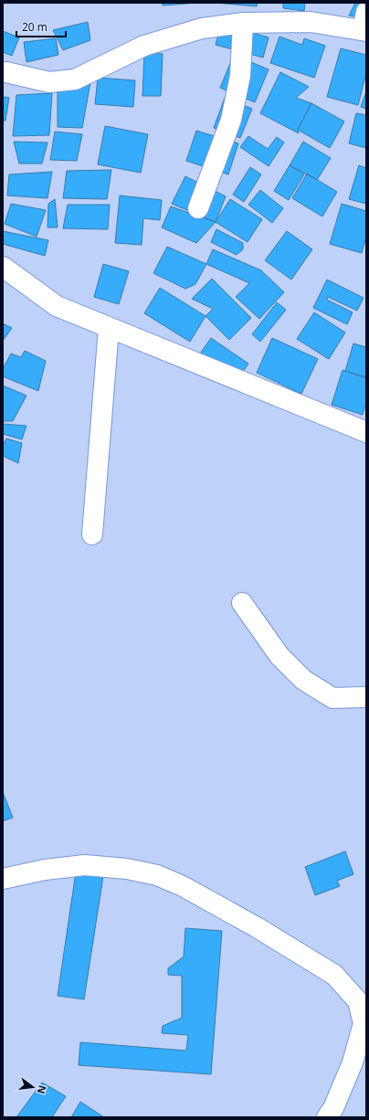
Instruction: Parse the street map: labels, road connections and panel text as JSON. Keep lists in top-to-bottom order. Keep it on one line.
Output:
{"scale_bar":"20 m","north":"right"}
